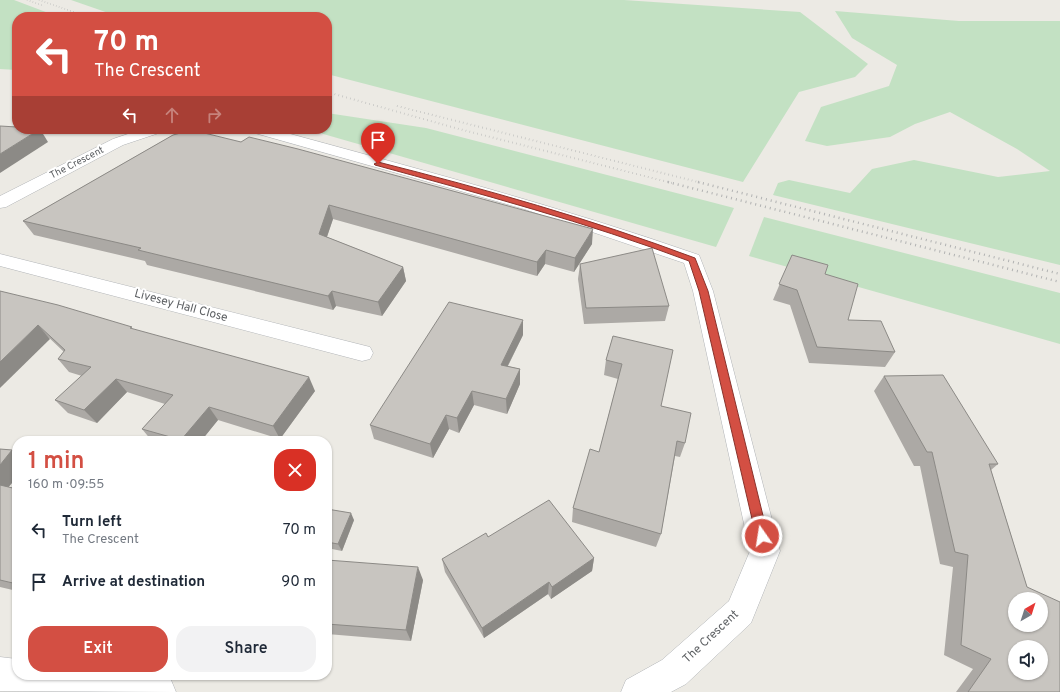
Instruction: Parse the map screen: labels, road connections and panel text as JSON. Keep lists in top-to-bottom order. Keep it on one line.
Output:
{"streets":{"street":["The Crescent","Livesey Hall Close"]},"north":"top right","page":{"turn":["70 m","The Crescent"],"heading":["1 min","160 m · 09:55"],"list":[{"name":"Turn left","note":"The Crescent","value":"70 m"},{"name":"Arrive at destination","value":"90 m"}],"buttons":["Exit","Share"]}}
